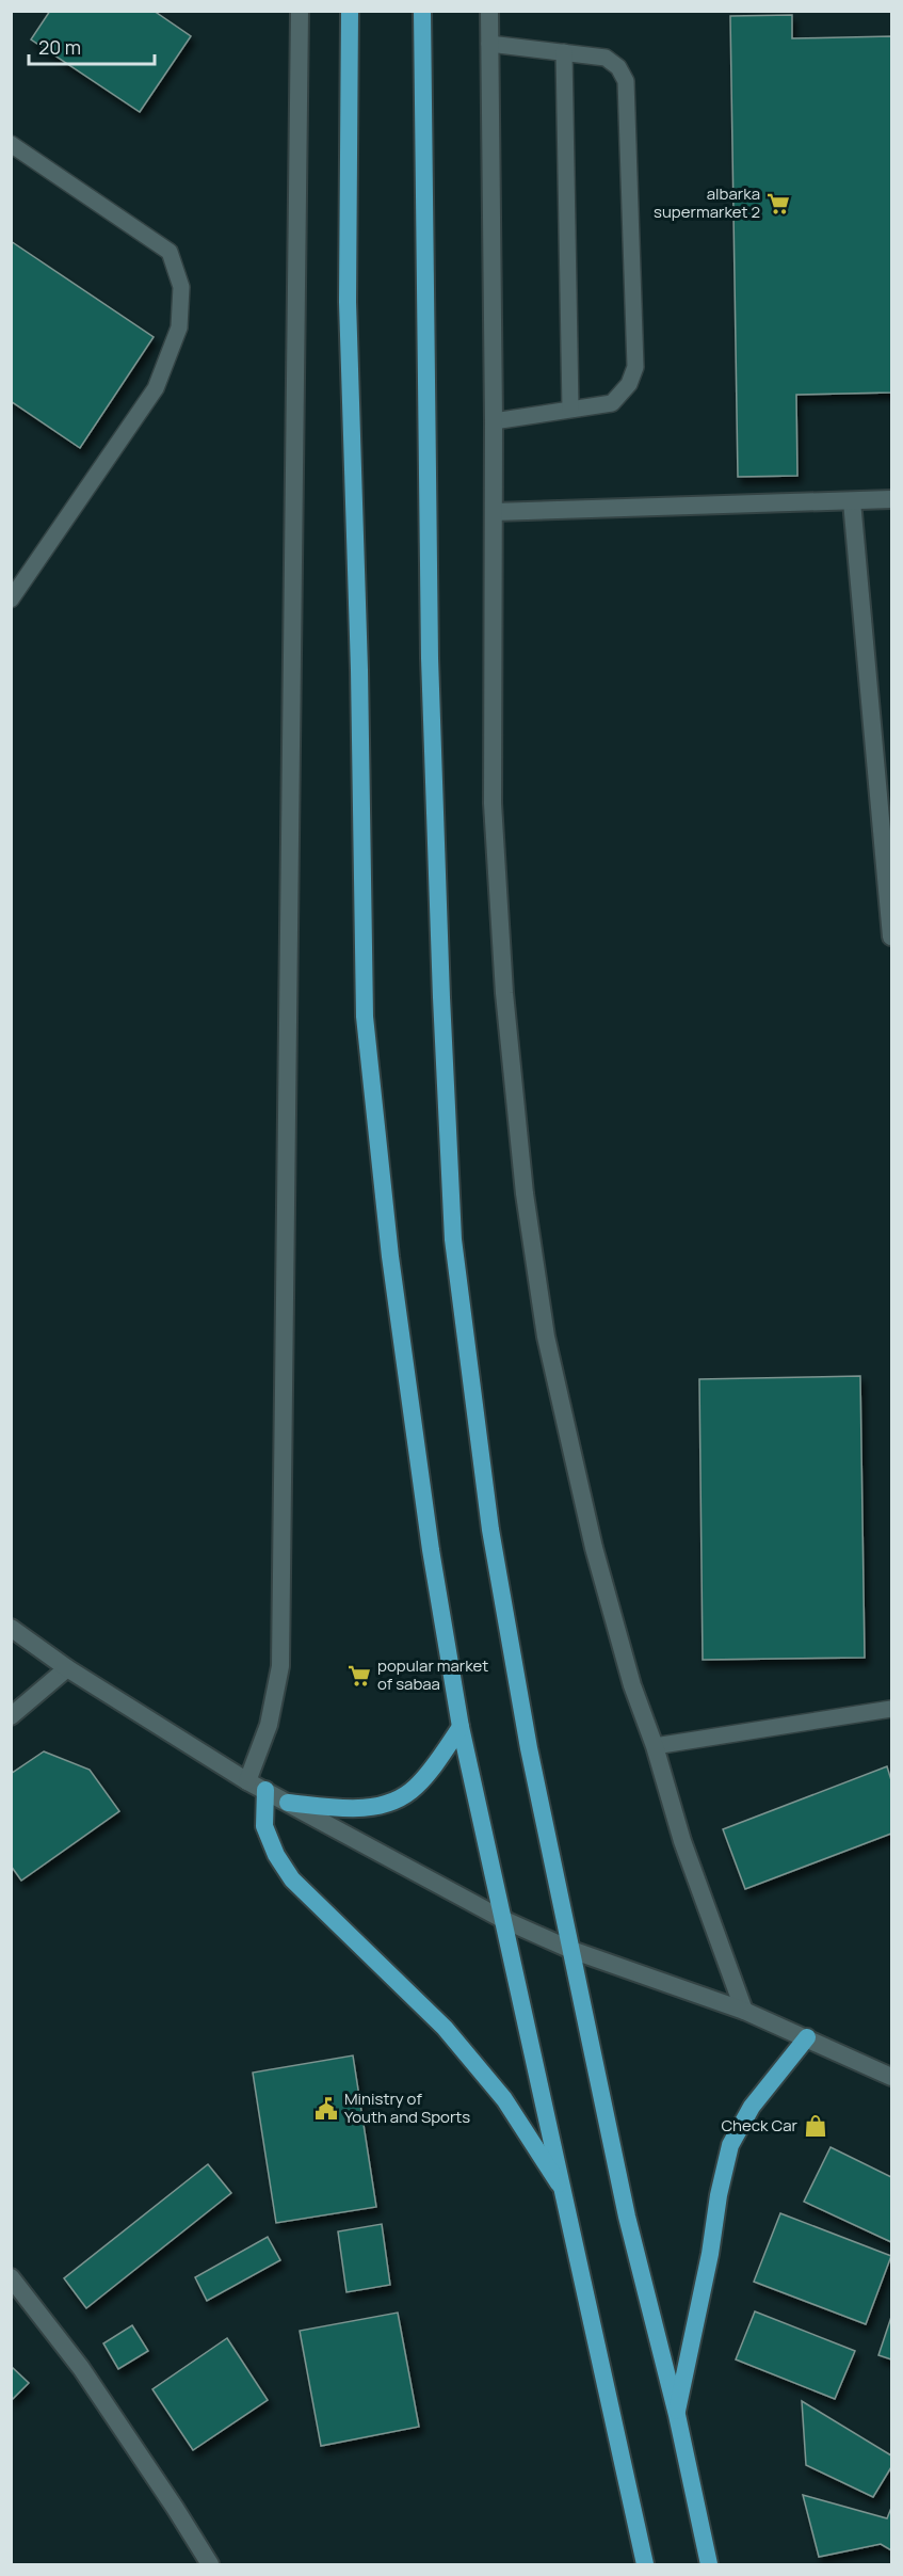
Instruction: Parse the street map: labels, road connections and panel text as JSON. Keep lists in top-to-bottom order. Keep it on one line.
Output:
{"places":{"supermarket":["albarka supermarket 2","popular market of sabaa"],"public building":["Ministry of Youth and Sports"],"shop":["Check Car"]},"scale_bar":"20 m"}
